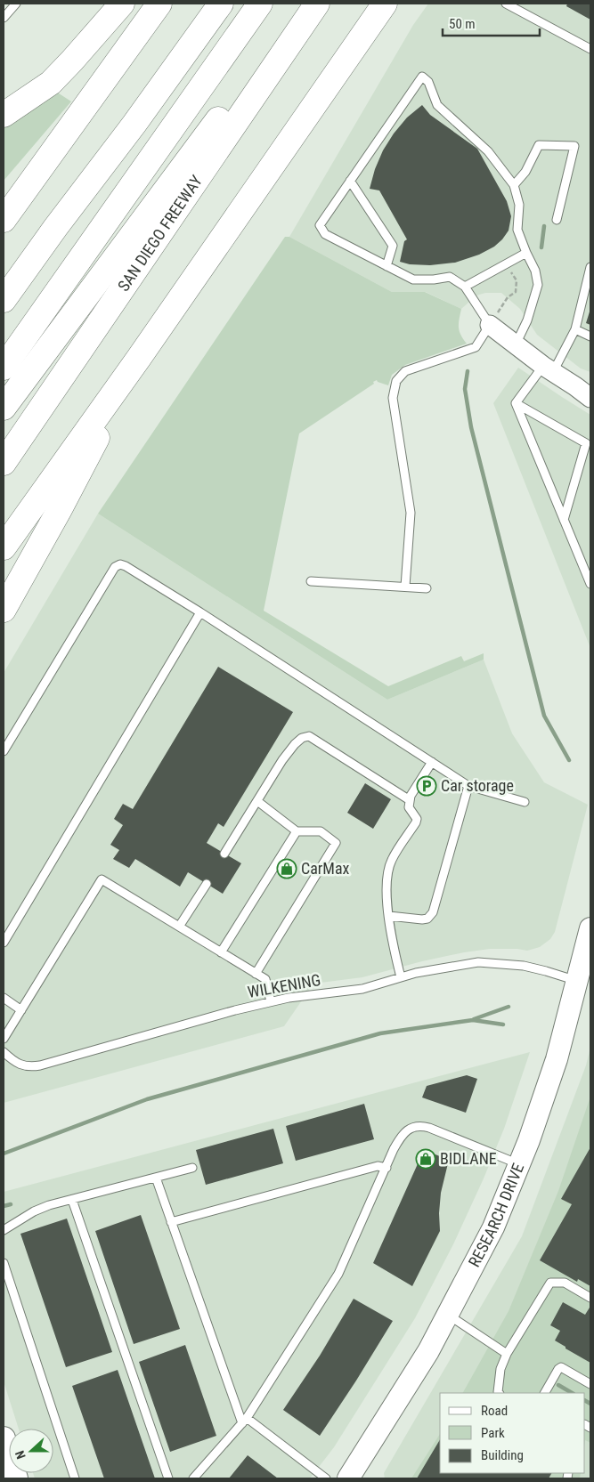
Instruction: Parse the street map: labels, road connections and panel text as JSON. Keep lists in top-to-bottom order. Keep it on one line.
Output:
{"streets":{"highway":["SAN DIEGO FREEWAY"],"main road":["RESEARCH DRIVE"],"lane":["WILKENING"]},"crossings":[["WILKENING","RESEARCH DRIVE"]],"places":{"parking":["Car storage"],"shop":["CarMax","BIDLANE"]},"legend":["Road","Park","Building"],"scale_bar":"50 m","north":"left"}
